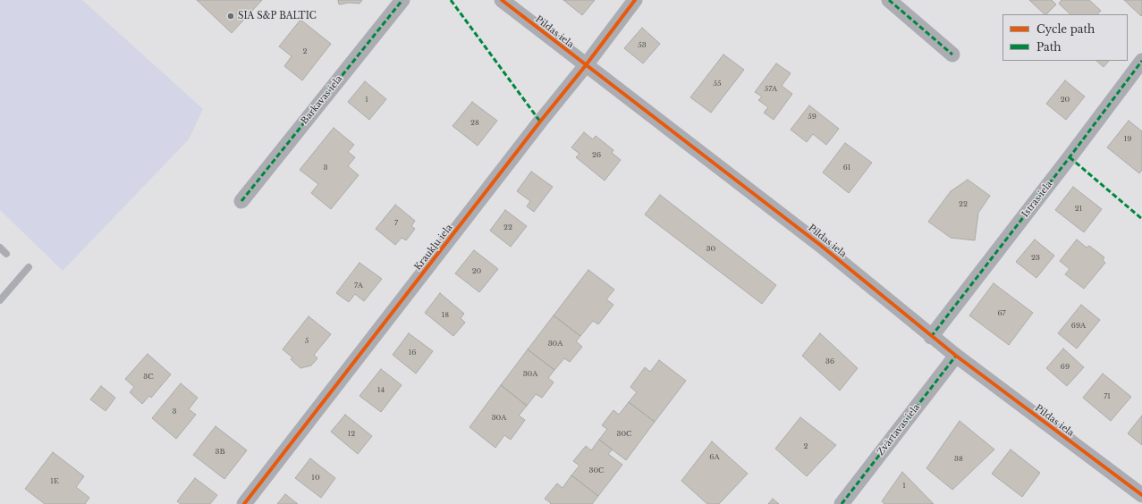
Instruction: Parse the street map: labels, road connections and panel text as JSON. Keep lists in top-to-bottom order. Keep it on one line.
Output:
{"streets":{"street":["Pildas iela","Barkavas iela","Istras iela","Kraukļu iela","Zvārtavas iela"]},"crossings":[["Pildas iela","Istras iela"],["Pildas iela","Kraukļu iela"],["Pildas iela","Zvārtavas iela"]],"places":["SIA S&P BALTIC"],"house_numbers":["53","2","55","57A","1","20","59","28","19","26","3","61","22","21","7","22","30","23","20","7A","67","18","69A","5","30A","16","36","69","30A","3C","14","71","3","30A","12","30C","2","3B","6A","38","30C","10","1E","1"],"legend":["Cycle path","Path"]}
